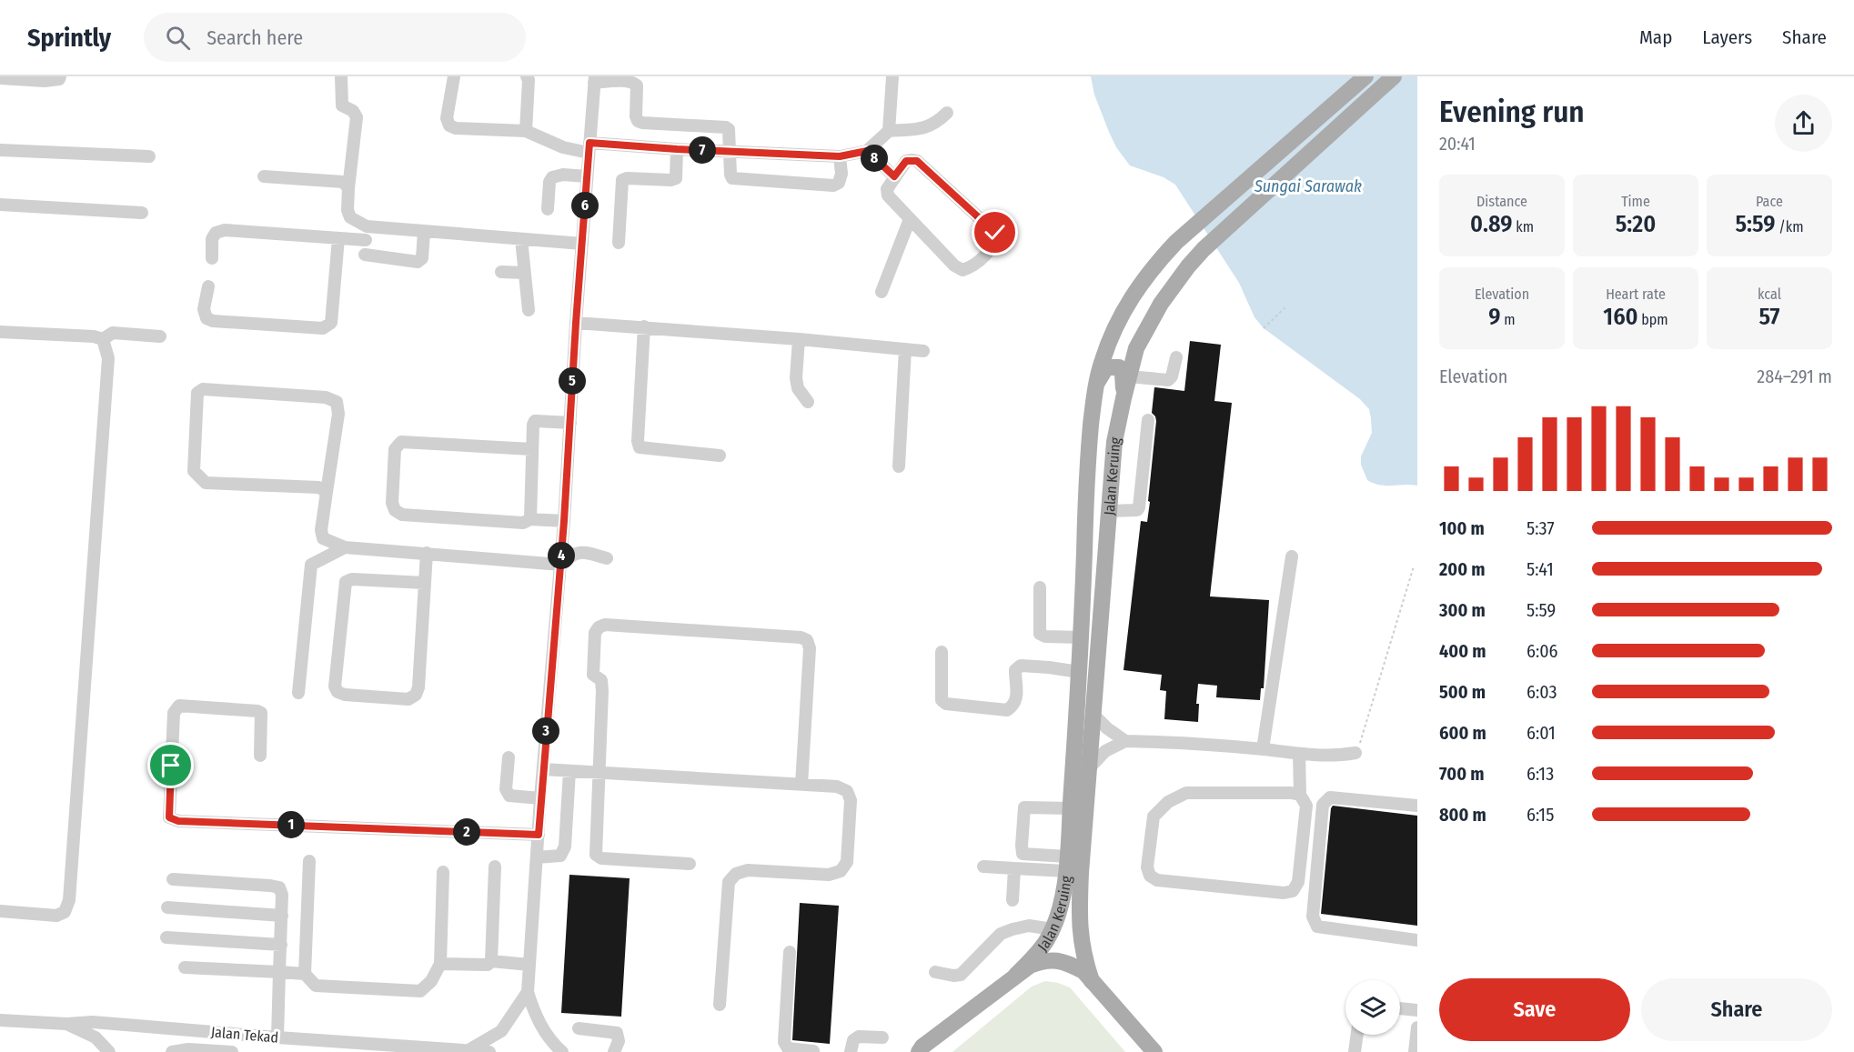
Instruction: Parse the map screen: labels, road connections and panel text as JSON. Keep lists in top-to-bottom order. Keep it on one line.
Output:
{"streets":{"main road":["Jalan Keruing"],"street":["Jalan Tekad"]},"water":["Sungai Sarawak"],"page":{"header":"Sprintly","search":"Search here","nav":["Map","Layers","Share"],"heading":["Evening run","20:41"],"pins":["7","8","6","5","4","3","1","2"],"stats":[["Distance","0.89 km"],["Time","5:20"],["Pace","5:59 /km"],["Elevation","9 m"],["Heart rate","160 bpm"],["kcal","57"]],"chart":["Elevation","284–291 m"],"list":[{"name":"100 m","note":"5:37"},{"name":"200 m","note":"5:41"},{"name":"300 m","note":"5:59"},{"name":"400 m","note":"6:06"},{"name":"500 m","note":"6:03"},{"name":"600 m","note":"6:01"},{"name":"700 m","note":"6:13"},{"name":"800 m","note":"6:15"}],"buttons":["Save","Share"]}}
